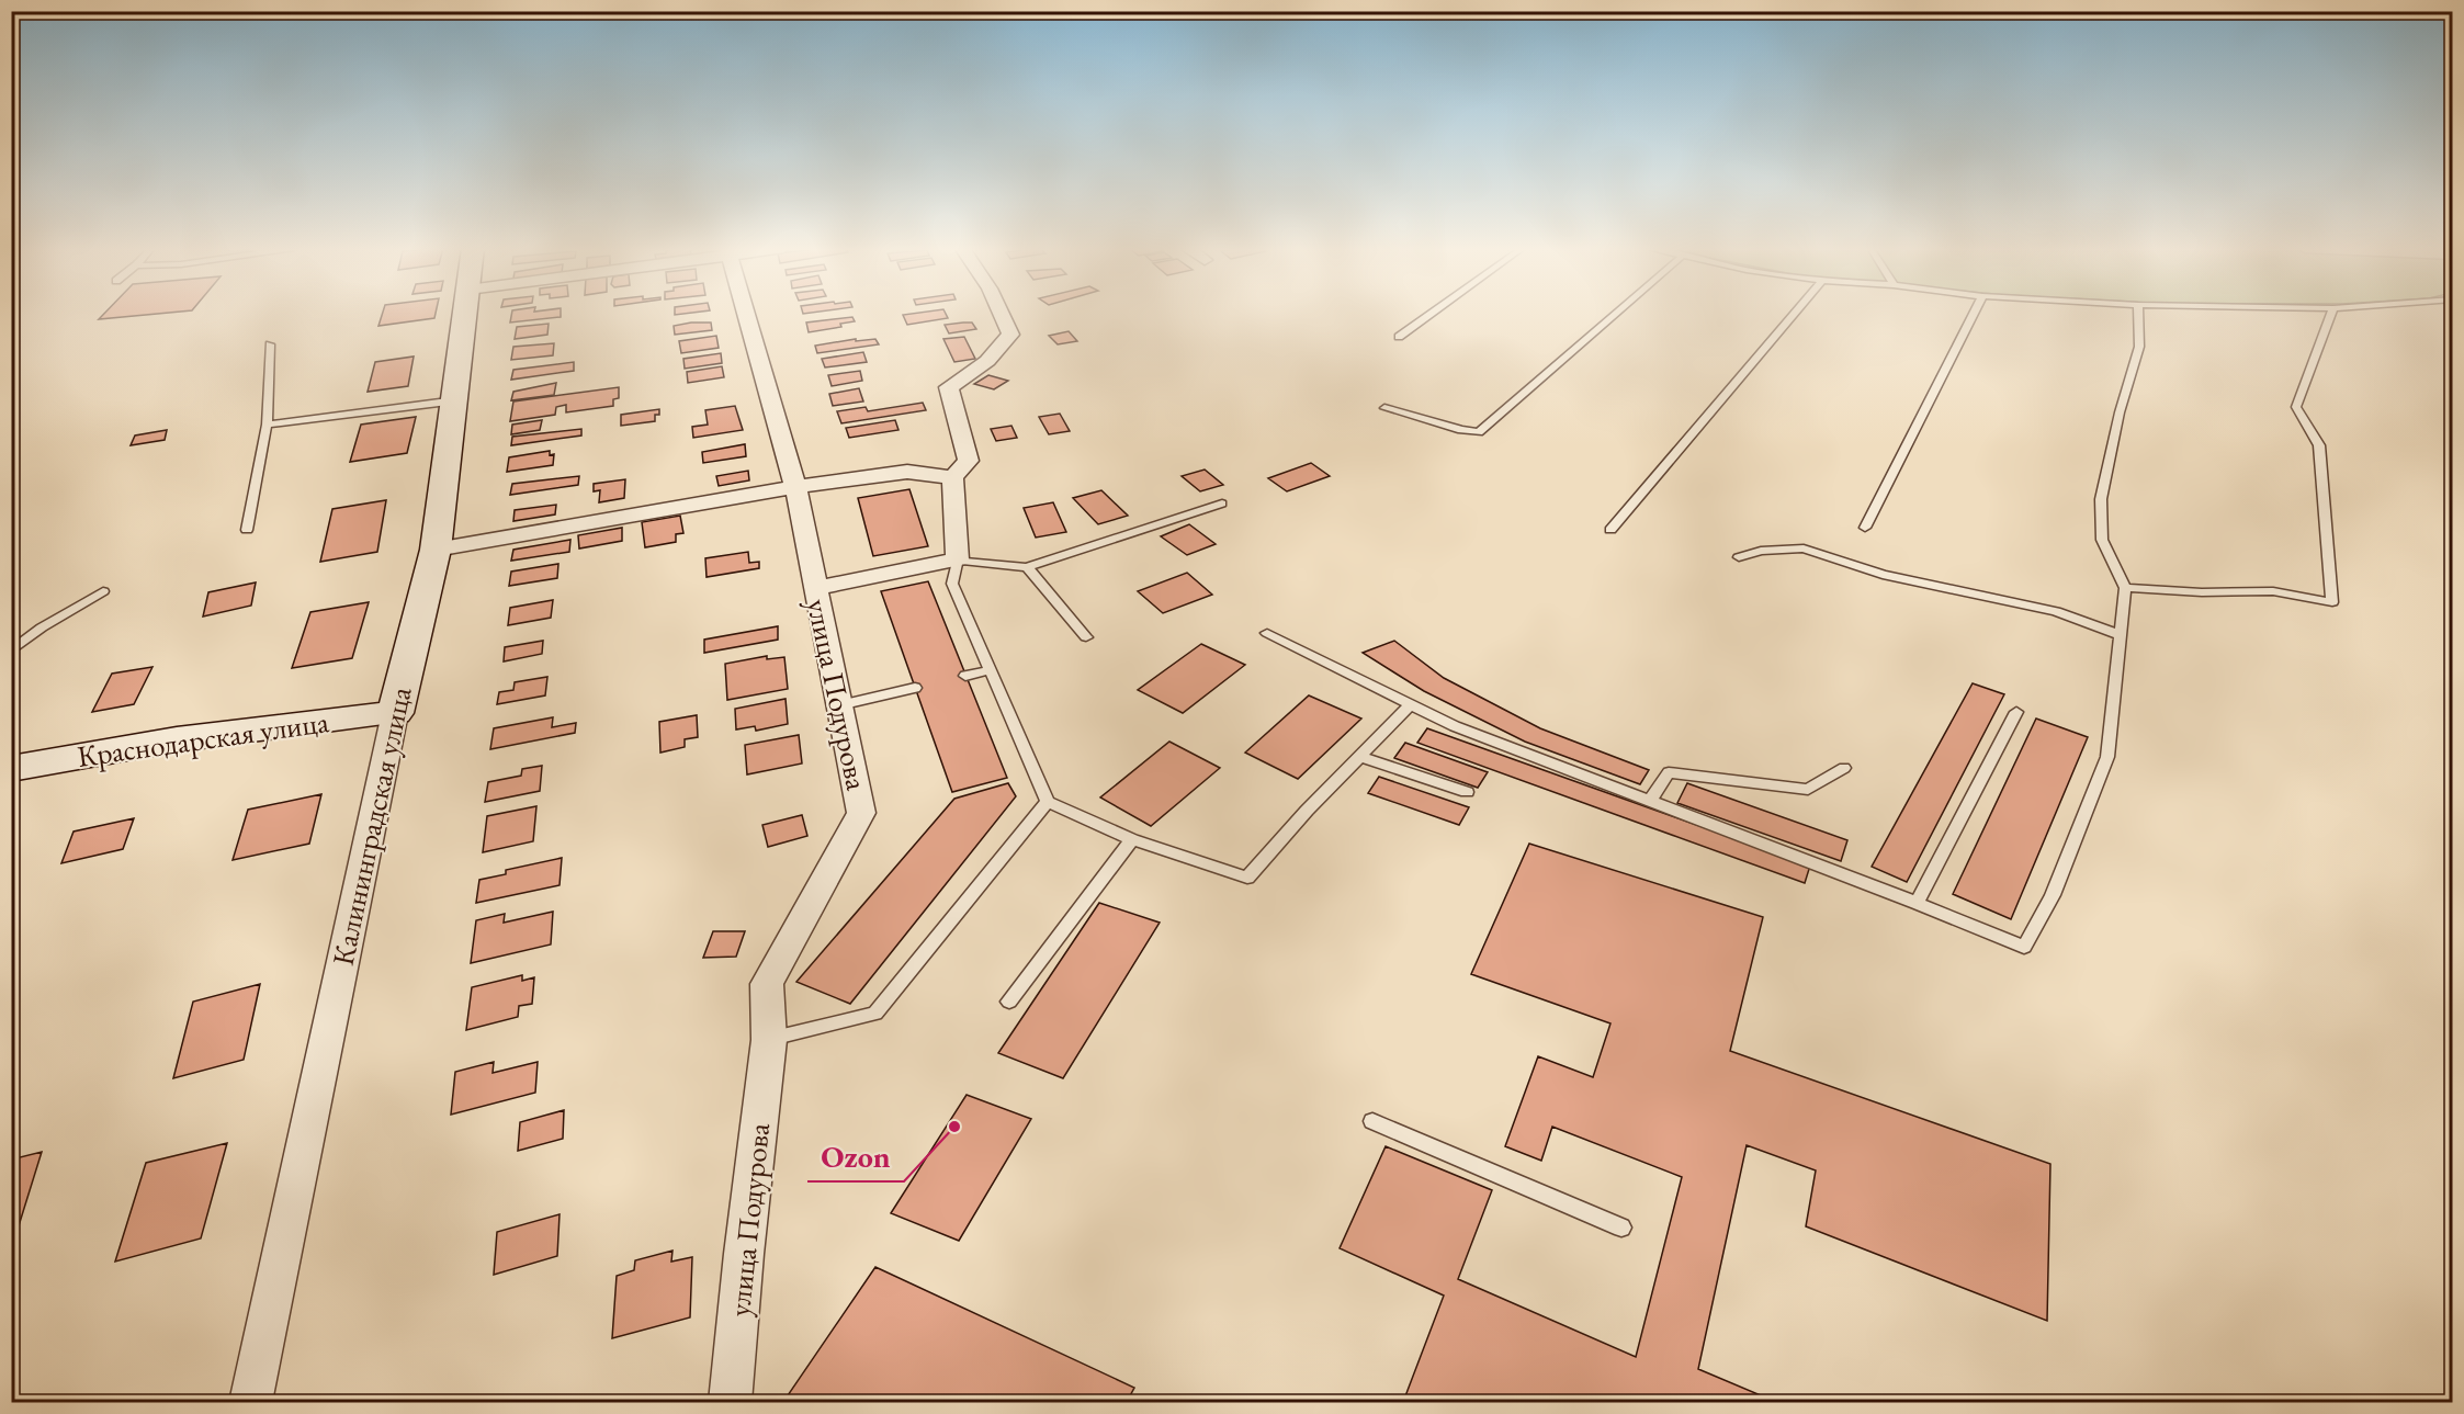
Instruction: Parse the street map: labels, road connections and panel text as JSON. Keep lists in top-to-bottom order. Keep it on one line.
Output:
{"streets":{"street":["улица Подурова","Краснодарская улица","Калининградская улица"]},"crossings":[["Краснодарская улица","Калининградская улица"]],"places":["Ozon"]}
